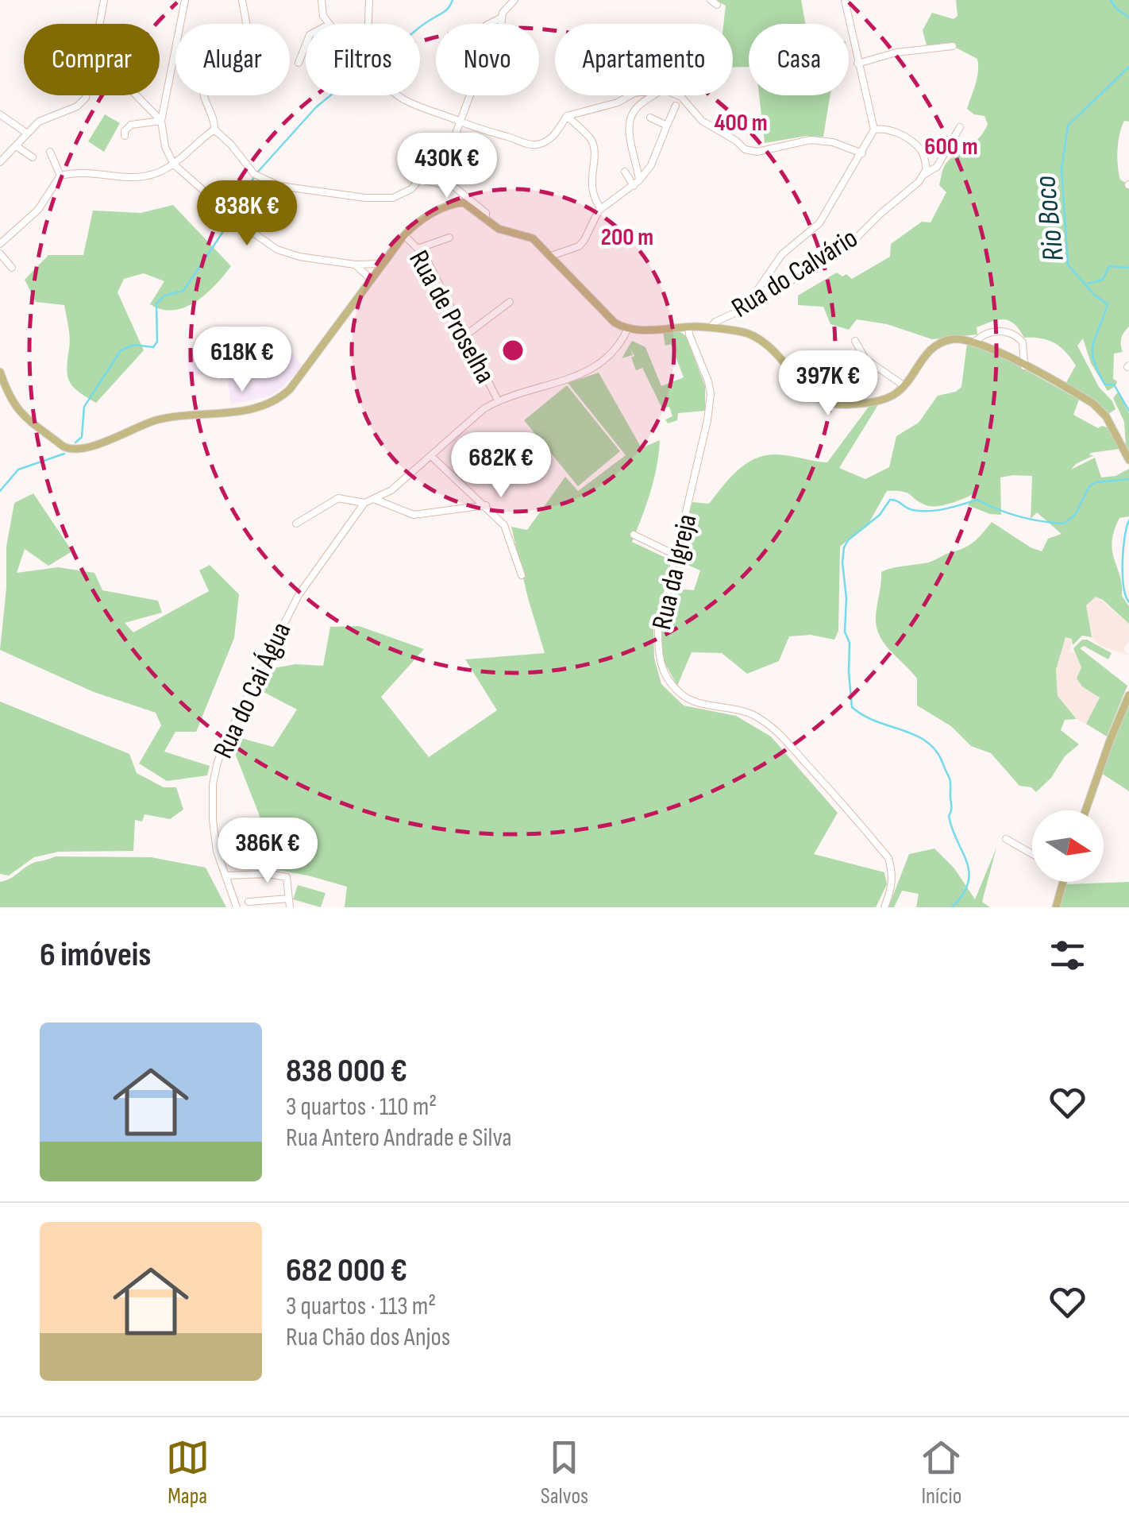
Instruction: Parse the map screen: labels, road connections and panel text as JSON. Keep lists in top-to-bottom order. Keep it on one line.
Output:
{"streets":{"street":["Rua do Calvário","Rua de Proselha","Rua da Igreja","Rua do Cai Água"]},"water":["Rio Boco"],"north":"right","page":{"chip":["Comprar","Alugar","Filtros","Novo","Apartamento","Casa"],"price":["430K €","838K €","618K €","397K €","682K €","386K €"],"heading":"6 imóveis","list":[{"name":"838 000 €","note":"3 quartos · 110 m² · Rua Antero Andrade e Silva"},{"name":"682 000 €","note":"3 quartos · 113 m² · Rua Chão dos Anjos"}],"tabs":["Mapa","Salvos","Início"]},"rings":["400 m","600 m","200 m"]}
